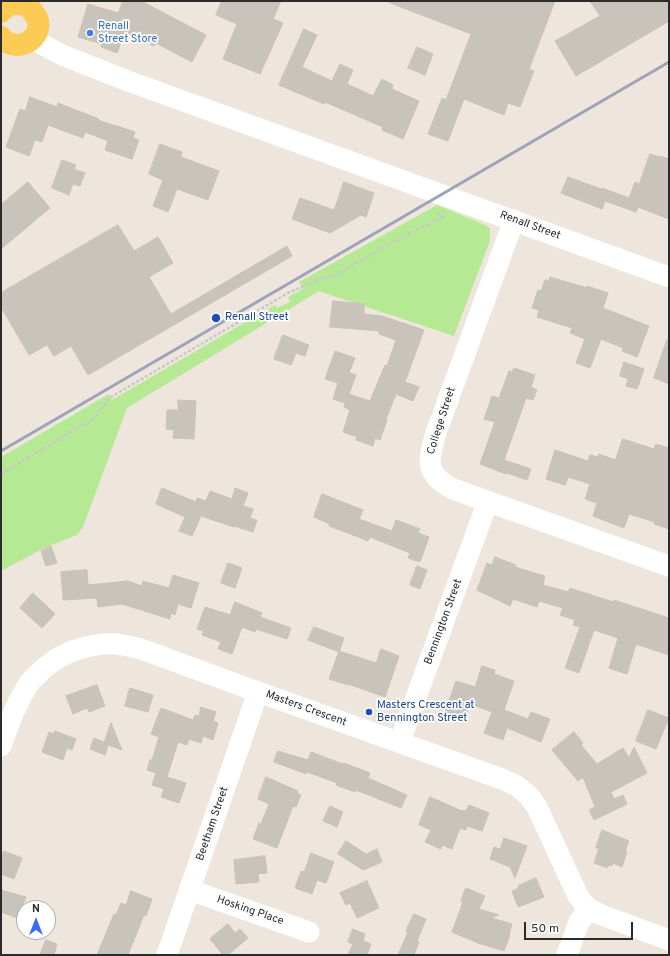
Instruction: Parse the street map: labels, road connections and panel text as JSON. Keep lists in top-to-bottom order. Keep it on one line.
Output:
{"streets":{"street":["Renall Street","College Street","Bennington Street","Masters Crescent","Beetham Street","Hosking Place"]},"crossings":[["Renall Street","College Street"],["College Street","Bennington Street"],["Bennington Street","Masters Crescent"],["Masters Crescent","Beetham Street"],["Beetham Street","Hosking Place"]],"places":["Renall Street Store","Renall Street","Masters Crescent at Bennington Street"],"scale_bar":"50 m","north":"top"}
